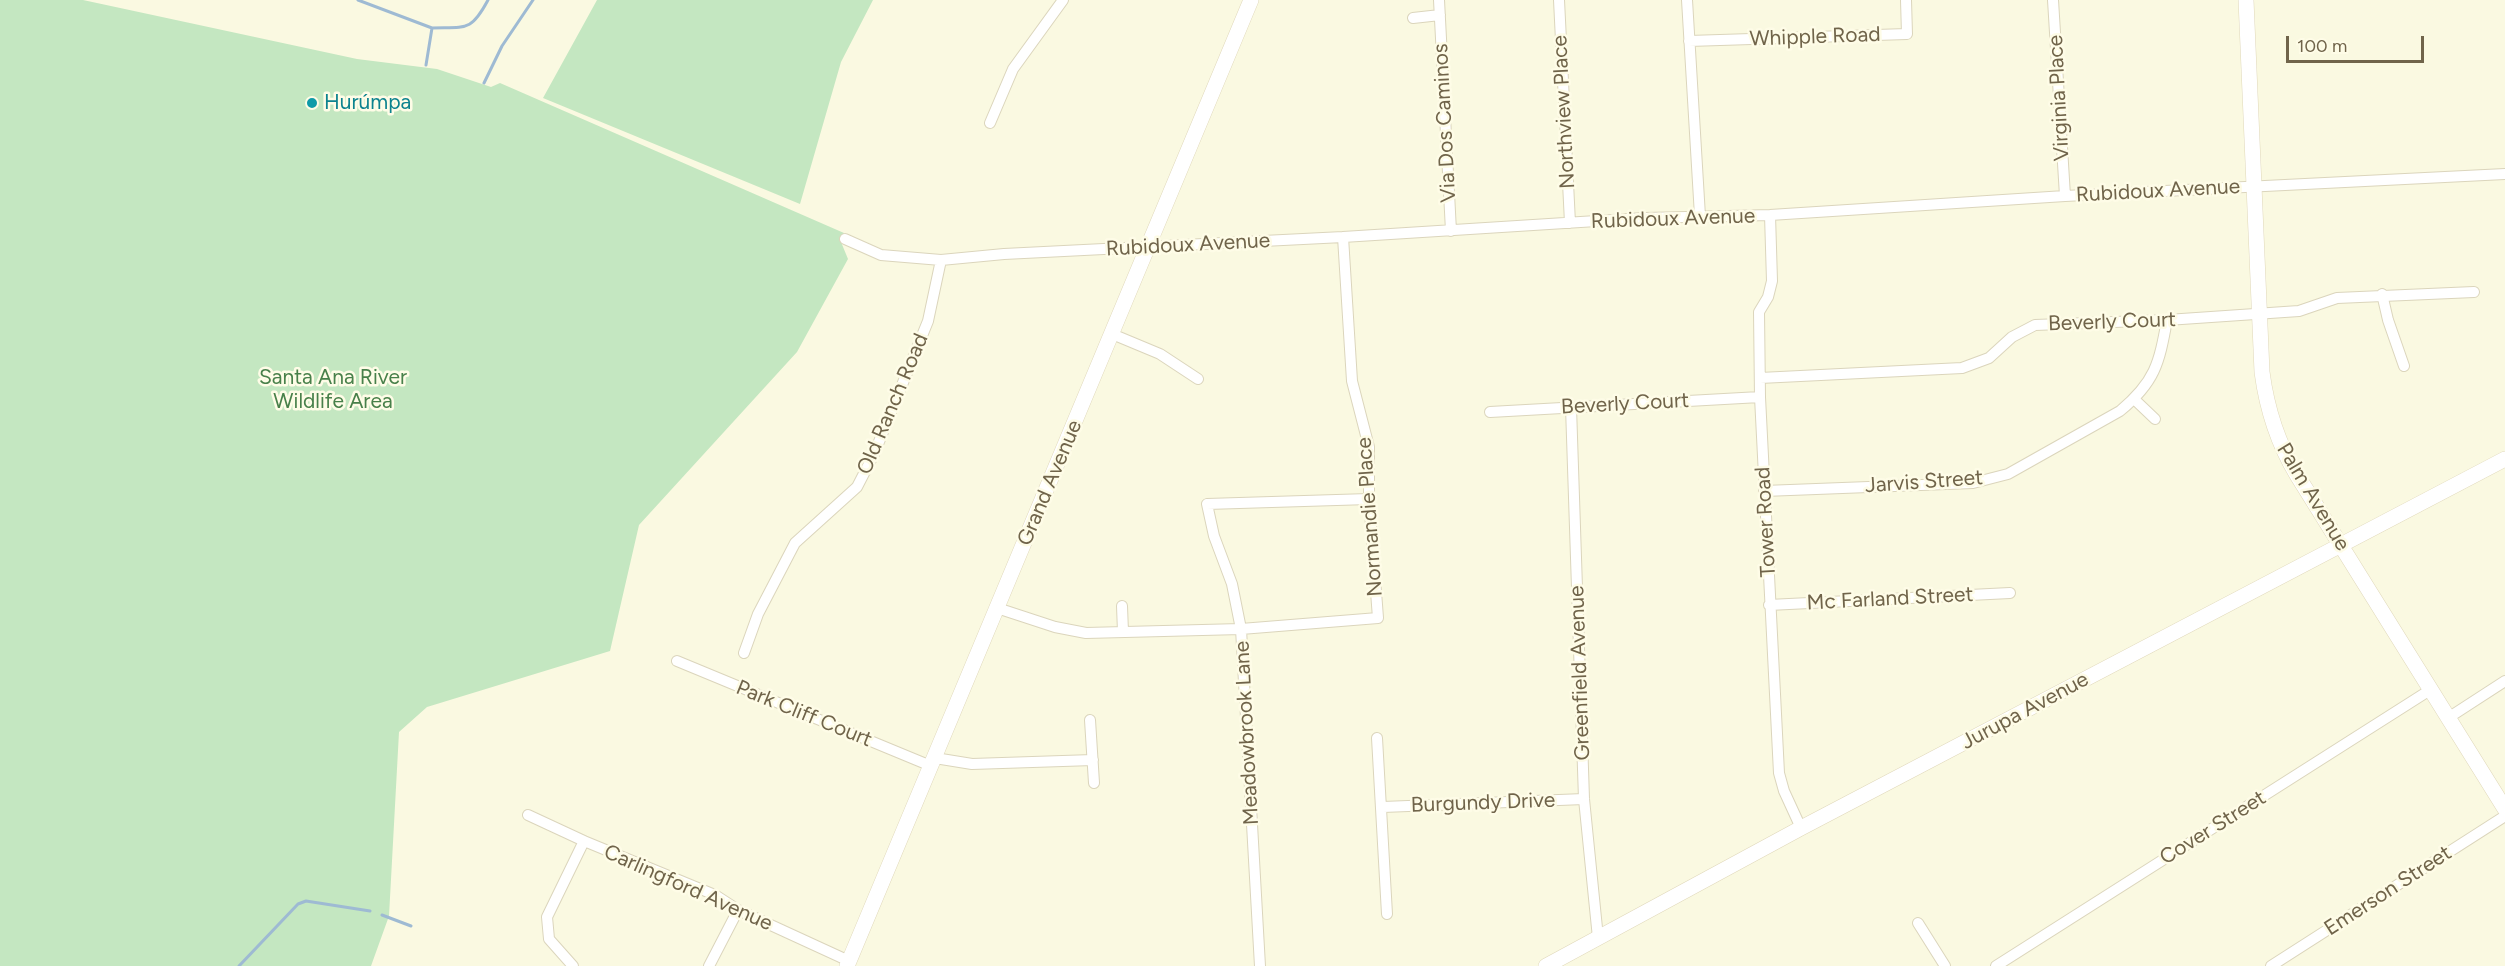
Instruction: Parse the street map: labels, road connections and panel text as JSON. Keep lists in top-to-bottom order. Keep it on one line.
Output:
{"streets":{"street":["Whipple Road","Virginia Place","Northview Place","Via Dos Caminos","Rubidoux Avenue","Beverly Court","Old Ranch Road","Jarvis Street","Grand Avenue","Palm Avenue","Normandie Place","Tower Road","Mc Farland Street","Greenfield Avenue","Jurupa Avenue","Park Cliff Court","Meadowbrook Lane","Burgundy Drive","Cover Street","Carlingford Avenue","Emerson Street"]},"crossings":[["Virginia Place","Rubidoux Avenue"],["Northview Place","Rubidoux Avenue"],["Via Dos Caminos","Rubidoux Avenue"],["Rubidoux Avenue","Old Ranch Road"],["Rubidoux Avenue","Grand Avenue"],["Rubidoux Avenue","Palm Avenue"],["Rubidoux Avenue","Normandie Place"],["Rubidoux Avenue","Tower Road"],["Beverly Court","Jarvis Street"],["Beverly Court","Palm Avenue"],["Beverly Court","Tower Road"],["Beverly Court","Greenfield Avenue"],["Jarvis Street","Tower Road"],["Grand Avenue","Park Cliff Court"],["Grand Avenue","Carlingford Avenue"],["Palm Avenue","Jurupa Avenue"],["Palm Avenue","Cover Street"],["Normandie Place","Meadowbrook Lane"],["Tower Road","Mc Farland Street"],["Tower Road","Jurupa Avenue"],["Greenfield Avenue","Jurupa Avenue"],["Greenfield Avenue","Burgundy Drive"]],"parks":["Santa Ana River Wildlife Area"],"places":["Hurúmpa"],"scale_bar":"100 m"}
